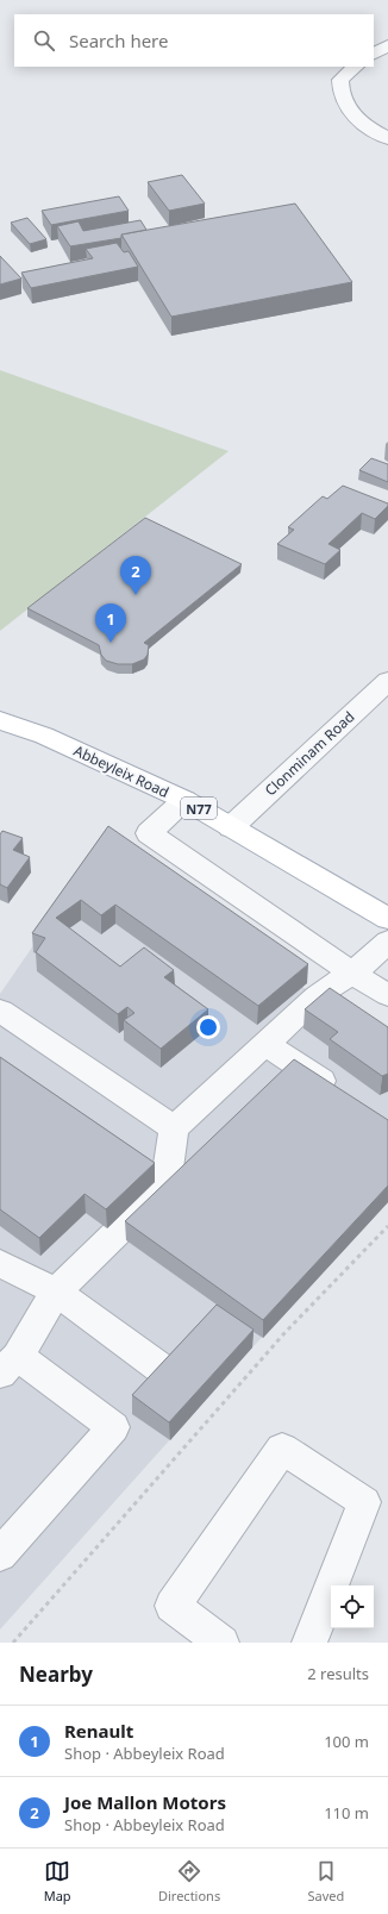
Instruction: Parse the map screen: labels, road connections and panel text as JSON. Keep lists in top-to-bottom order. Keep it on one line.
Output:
{"streets":{"main road":["Abbeyleix Road","N77"],"street":["Clonminam Road"]},"crossings":[["Clonminam Road","Abbeyleix Road"]],"page":{"search":"Search here","pins":["2","1"],"heading":["Nearby","2 results"],"list":[{"mark":"1","name":"Renault","note":"Shop · Abbeyleix Road","value":"100 m"},{"mark":"2","name":"Joe Mallon Motors","note":"Shop · Abbeyleix Road","value":"110 m"}],"nav":["Map","Directions","Saved"]}}
